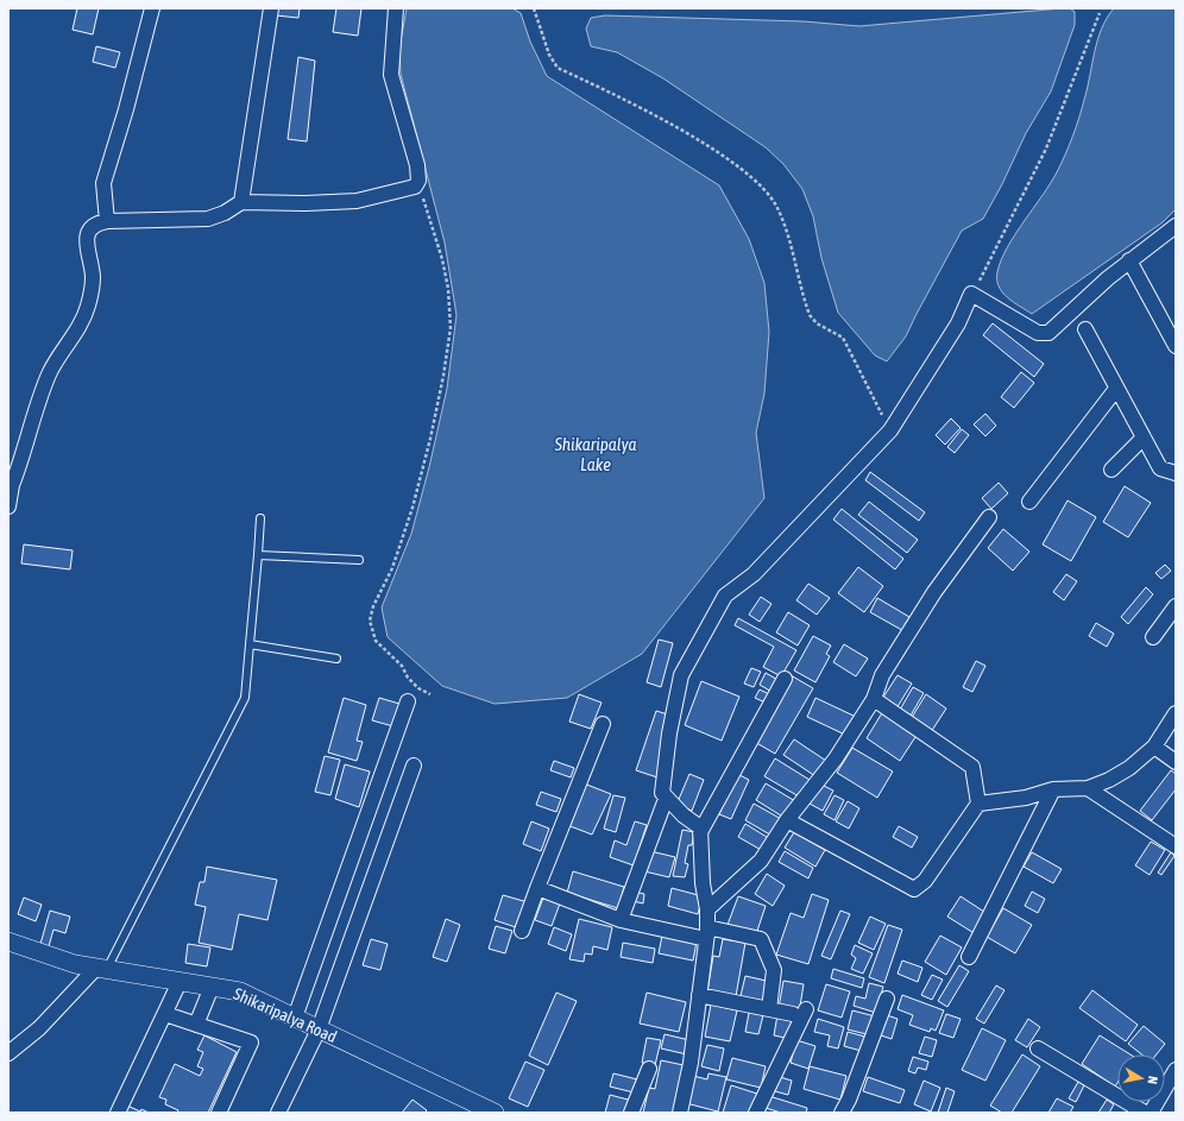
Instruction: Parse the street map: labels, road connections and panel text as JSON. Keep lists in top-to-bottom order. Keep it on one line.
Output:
{"streets":{"street":["Shikaripalya Road"]},"water":["Shikaripalya Lake"],"north":"right"}
